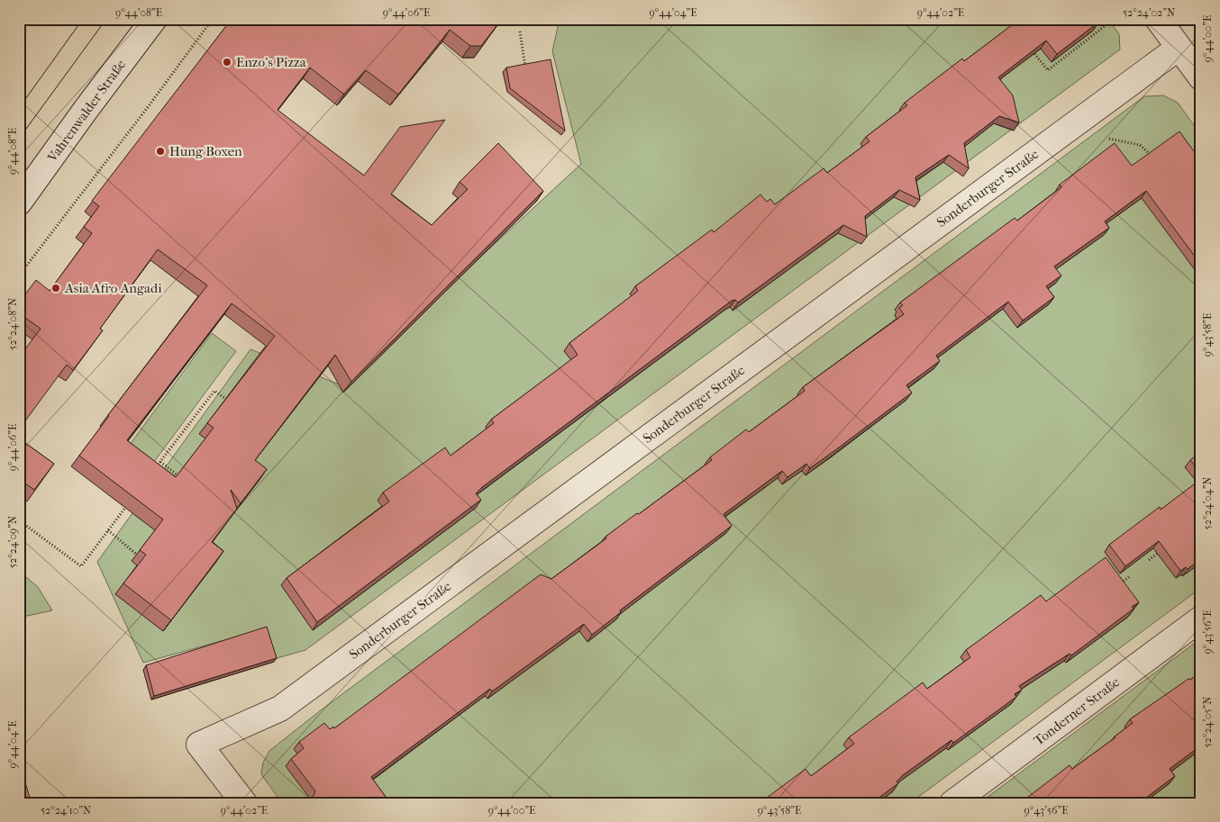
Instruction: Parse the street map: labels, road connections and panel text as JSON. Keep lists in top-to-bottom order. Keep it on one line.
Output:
{"streets":{"street":["Vahrenwalder Straße","Sonderburger Straße","Tonderner Straße"]},"places":["Enzo’s Pizza","Hung Boxen","Asia Afro Angadi"],"coordinates":["9°44'08\"E","9°44'06\"E","9°44'04\"E","9°44'02\"E","52°24'02\"N","9°44'00\"E","52°24'08\"N","9°43'58\"E","52°24'04\"N","52°24'09\"N","9°43'56\"E","52°24'05\"N","52°24'10\"N"]}
